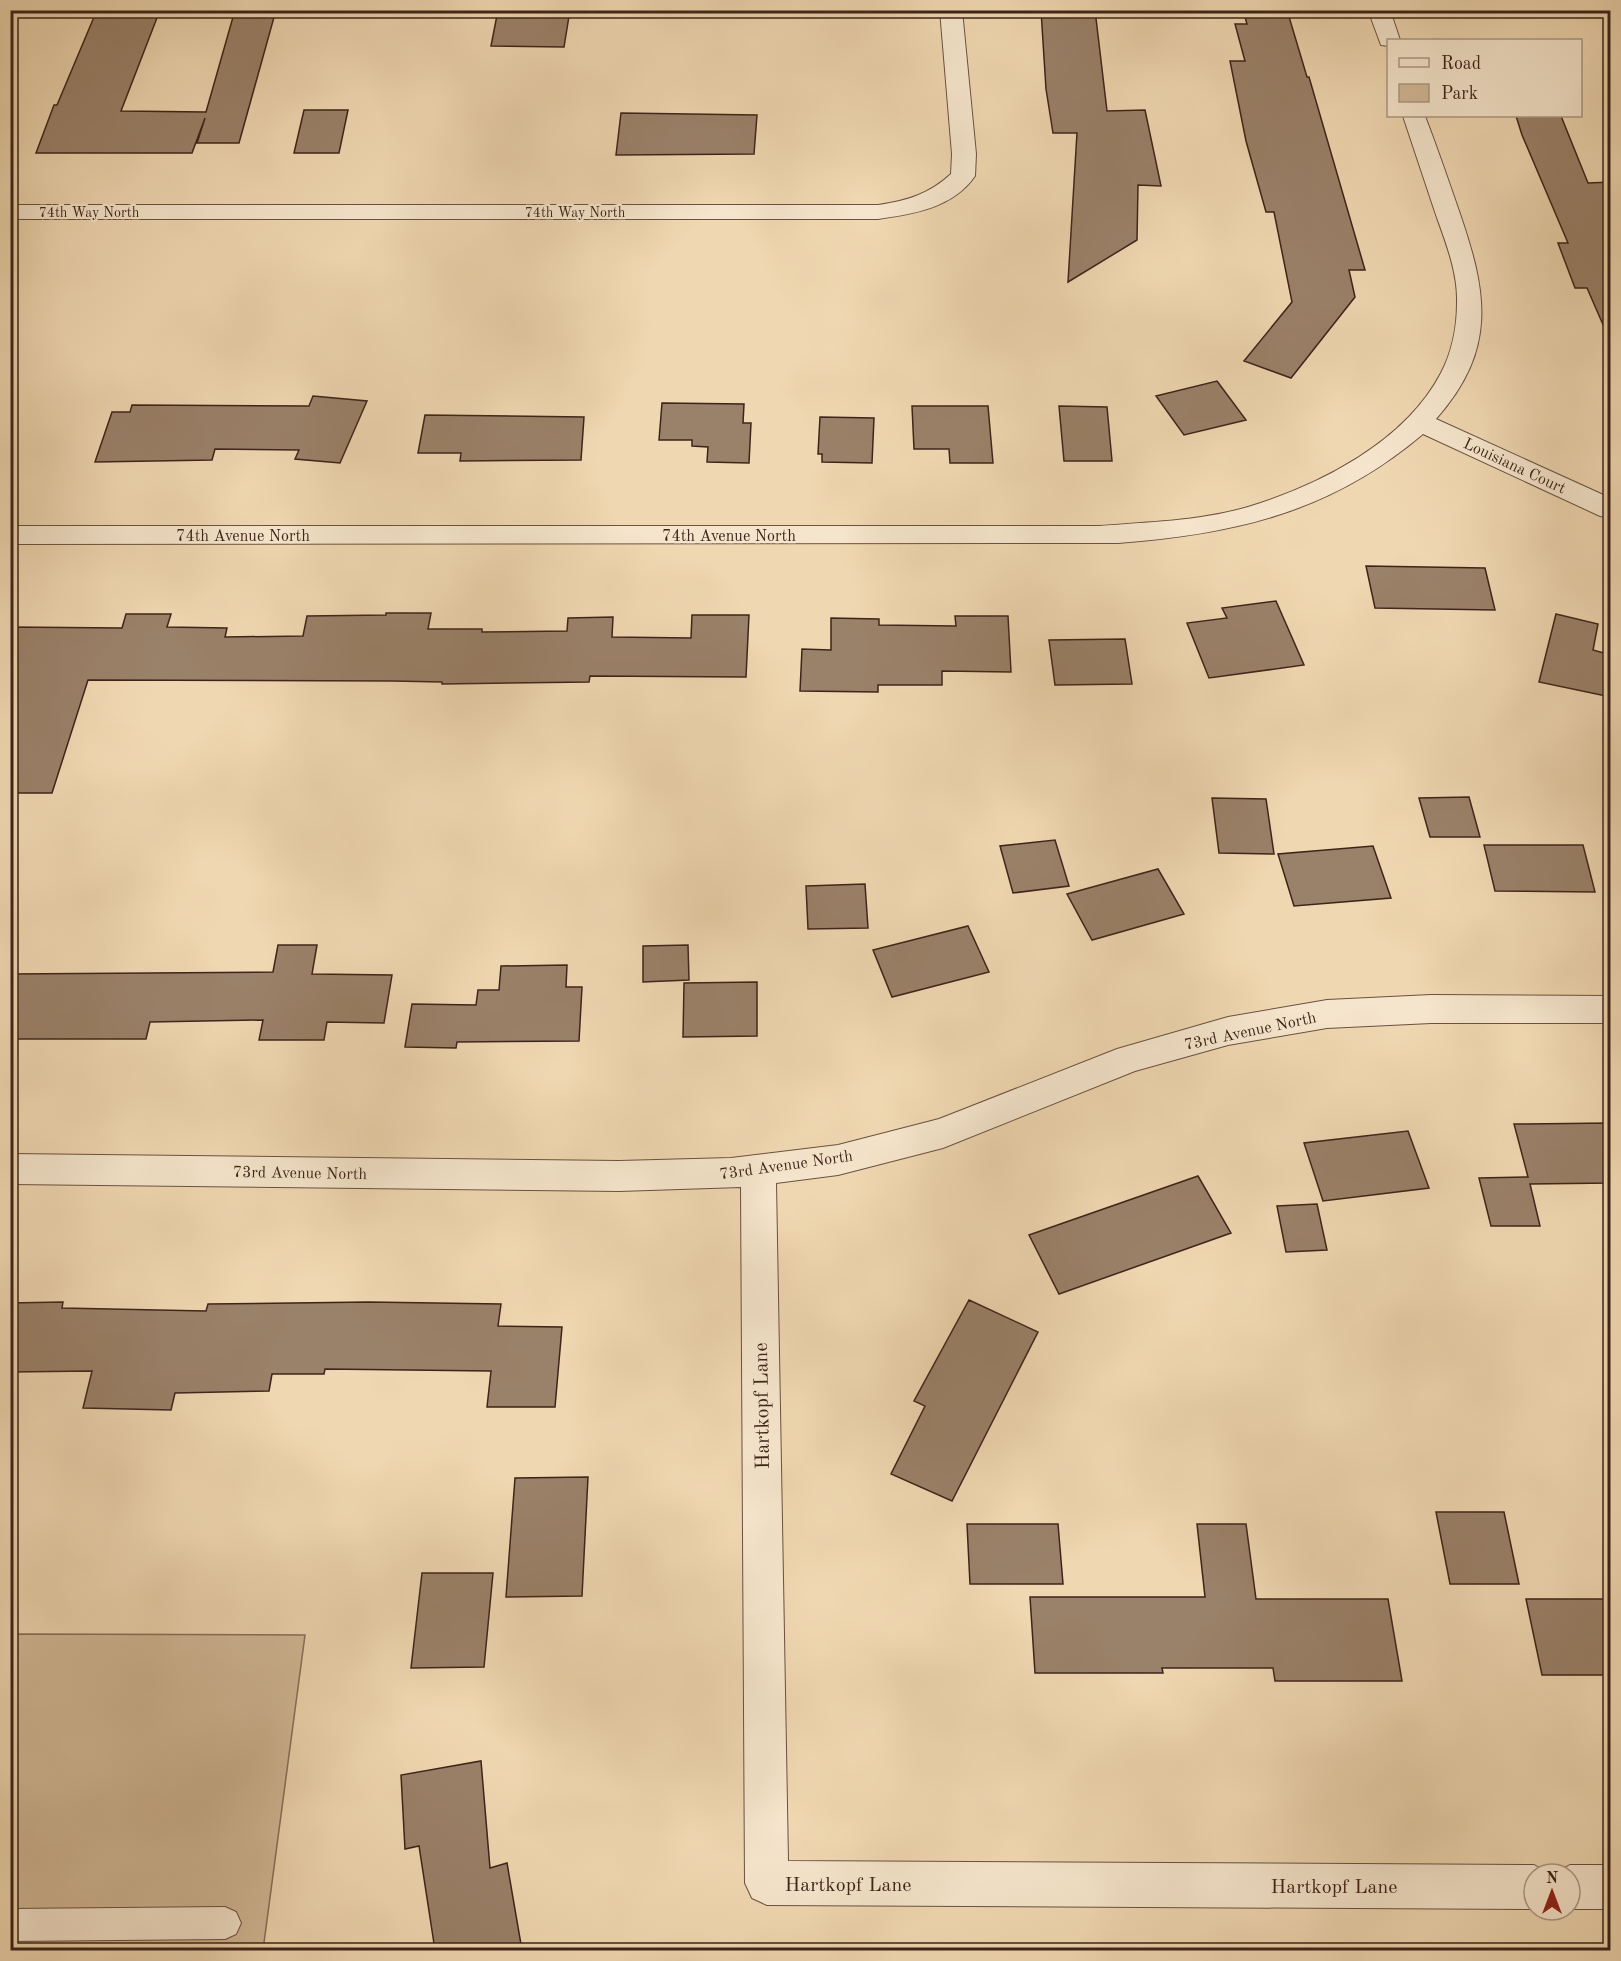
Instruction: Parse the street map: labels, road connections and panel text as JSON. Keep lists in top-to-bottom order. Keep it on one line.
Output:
{"streets":{"street":["74th Way North","Louisiana Court","74th Avenue North","73rd Avenue North","Hartkopf Lane"]},"crossings":[["Louisiana Court","74th Avenue North"],["73rd Avenue North","Hartkopf Lane"]],"legend":["Road","Park"],"north":"top"}
